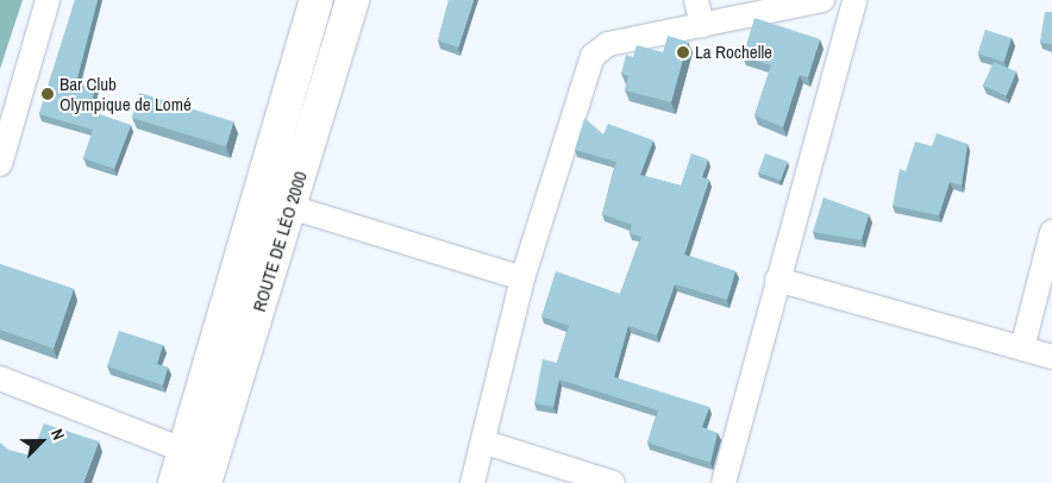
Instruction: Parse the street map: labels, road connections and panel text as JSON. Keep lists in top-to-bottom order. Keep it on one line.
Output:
{"streets":{"street":["ROUTE DE LÉO 2000"]},"places":["La Rochelle","Bar Club Olympique de Lomé"],"north":"top right"}
